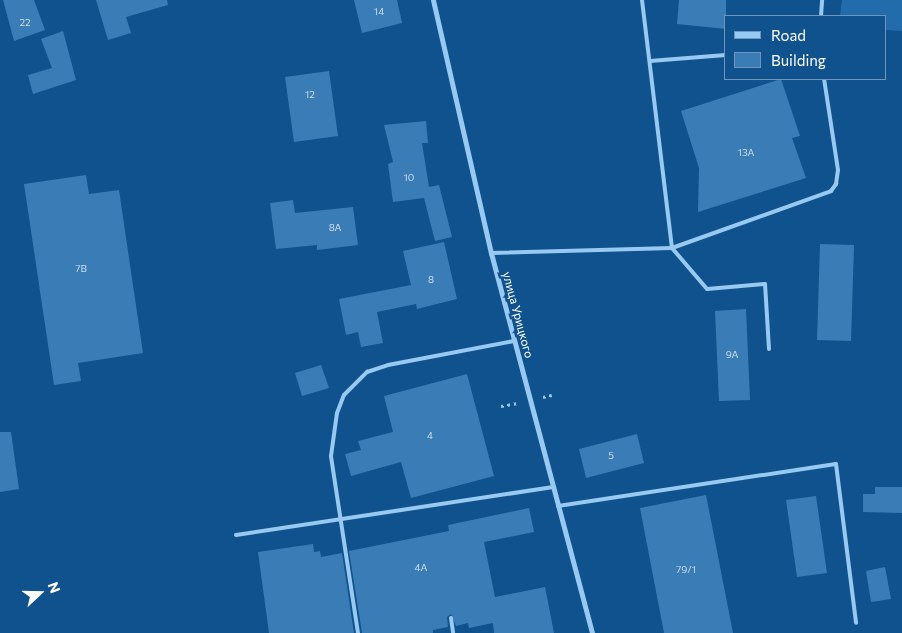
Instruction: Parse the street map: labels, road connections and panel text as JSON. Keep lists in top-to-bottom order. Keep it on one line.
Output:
{"streets":{"street":["улица Урицкого"]},"house_numbers":["14","22","12","13А","10","8А","7В","8","9А","4","5","4А","79/1"],"legend":["Road","Building"],"north":"right"}
